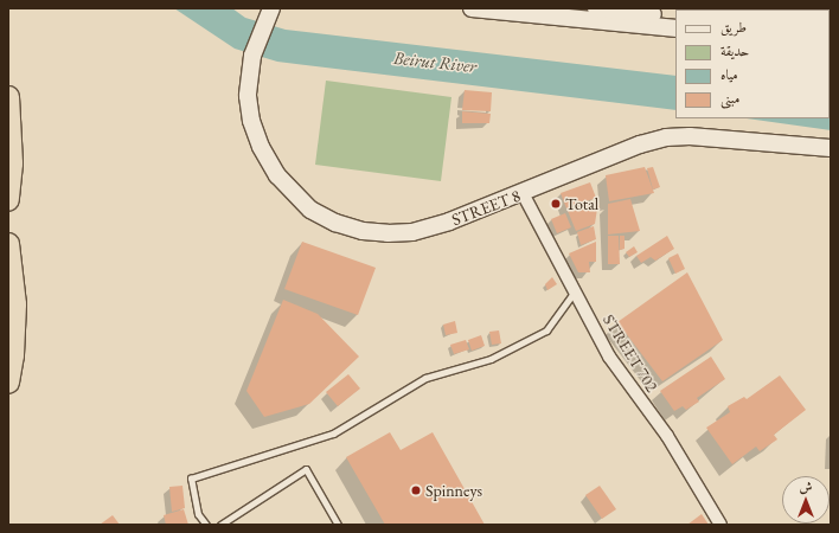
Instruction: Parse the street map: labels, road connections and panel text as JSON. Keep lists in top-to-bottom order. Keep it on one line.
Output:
{"streets":{"street":["STREET 8","STREET 702"]},"crossings":[["STREET 8","STREET 702"]],"water":["Beirut River"],"places":["Total","Spinneys"],"legend":["طريق","حديقة","مياه","مبنى"],"north":"top"}
